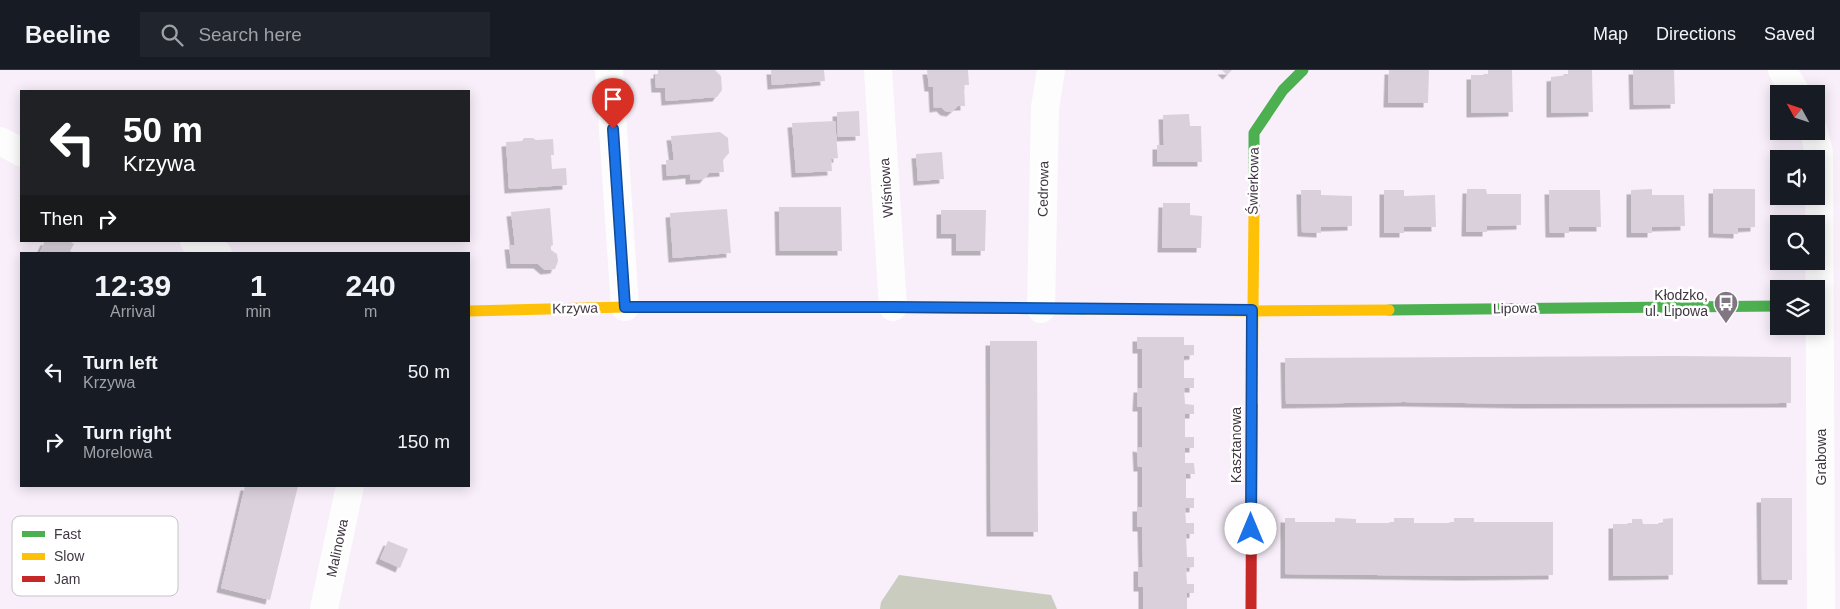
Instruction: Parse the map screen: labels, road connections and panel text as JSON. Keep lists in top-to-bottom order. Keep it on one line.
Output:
{"streets":{"street":["Świerkowa","Wiśniowa","Cedrowa","Krzywa","Lipowa","Kasztanowa","Grabowa","Malinowa"]},"crossings":[["Świerkowa","Krzywa"],["Świerkowa","Lipowa"],["Świerkowa","Kasztanowa"],["Wiśniowa","Krzywa"],["Cedrowa","Krzywa"],["Krzywa","Lipowa"],["Krzywa","Kasztanowa"],["Lipowa","Kasztanowa"]],"places":{"bus stop":["Kłodzko, ul. Lipowa"]},"legend":["Fast","Slow","Jam"],"north":"top left","page":{"header":"Beeline","search":"Search here","nav":["Map","Directions","Saved"],"turn":["50 m","Krzywa"],"then":"Then","eta":["12:39","Arrival","1","min","240","m"],"list":[{"name":"Turn left","note":"Krzywa","value":"50 m"},{"name":"Turn right","note":"Morelowa","value":"150 m"}]}}
